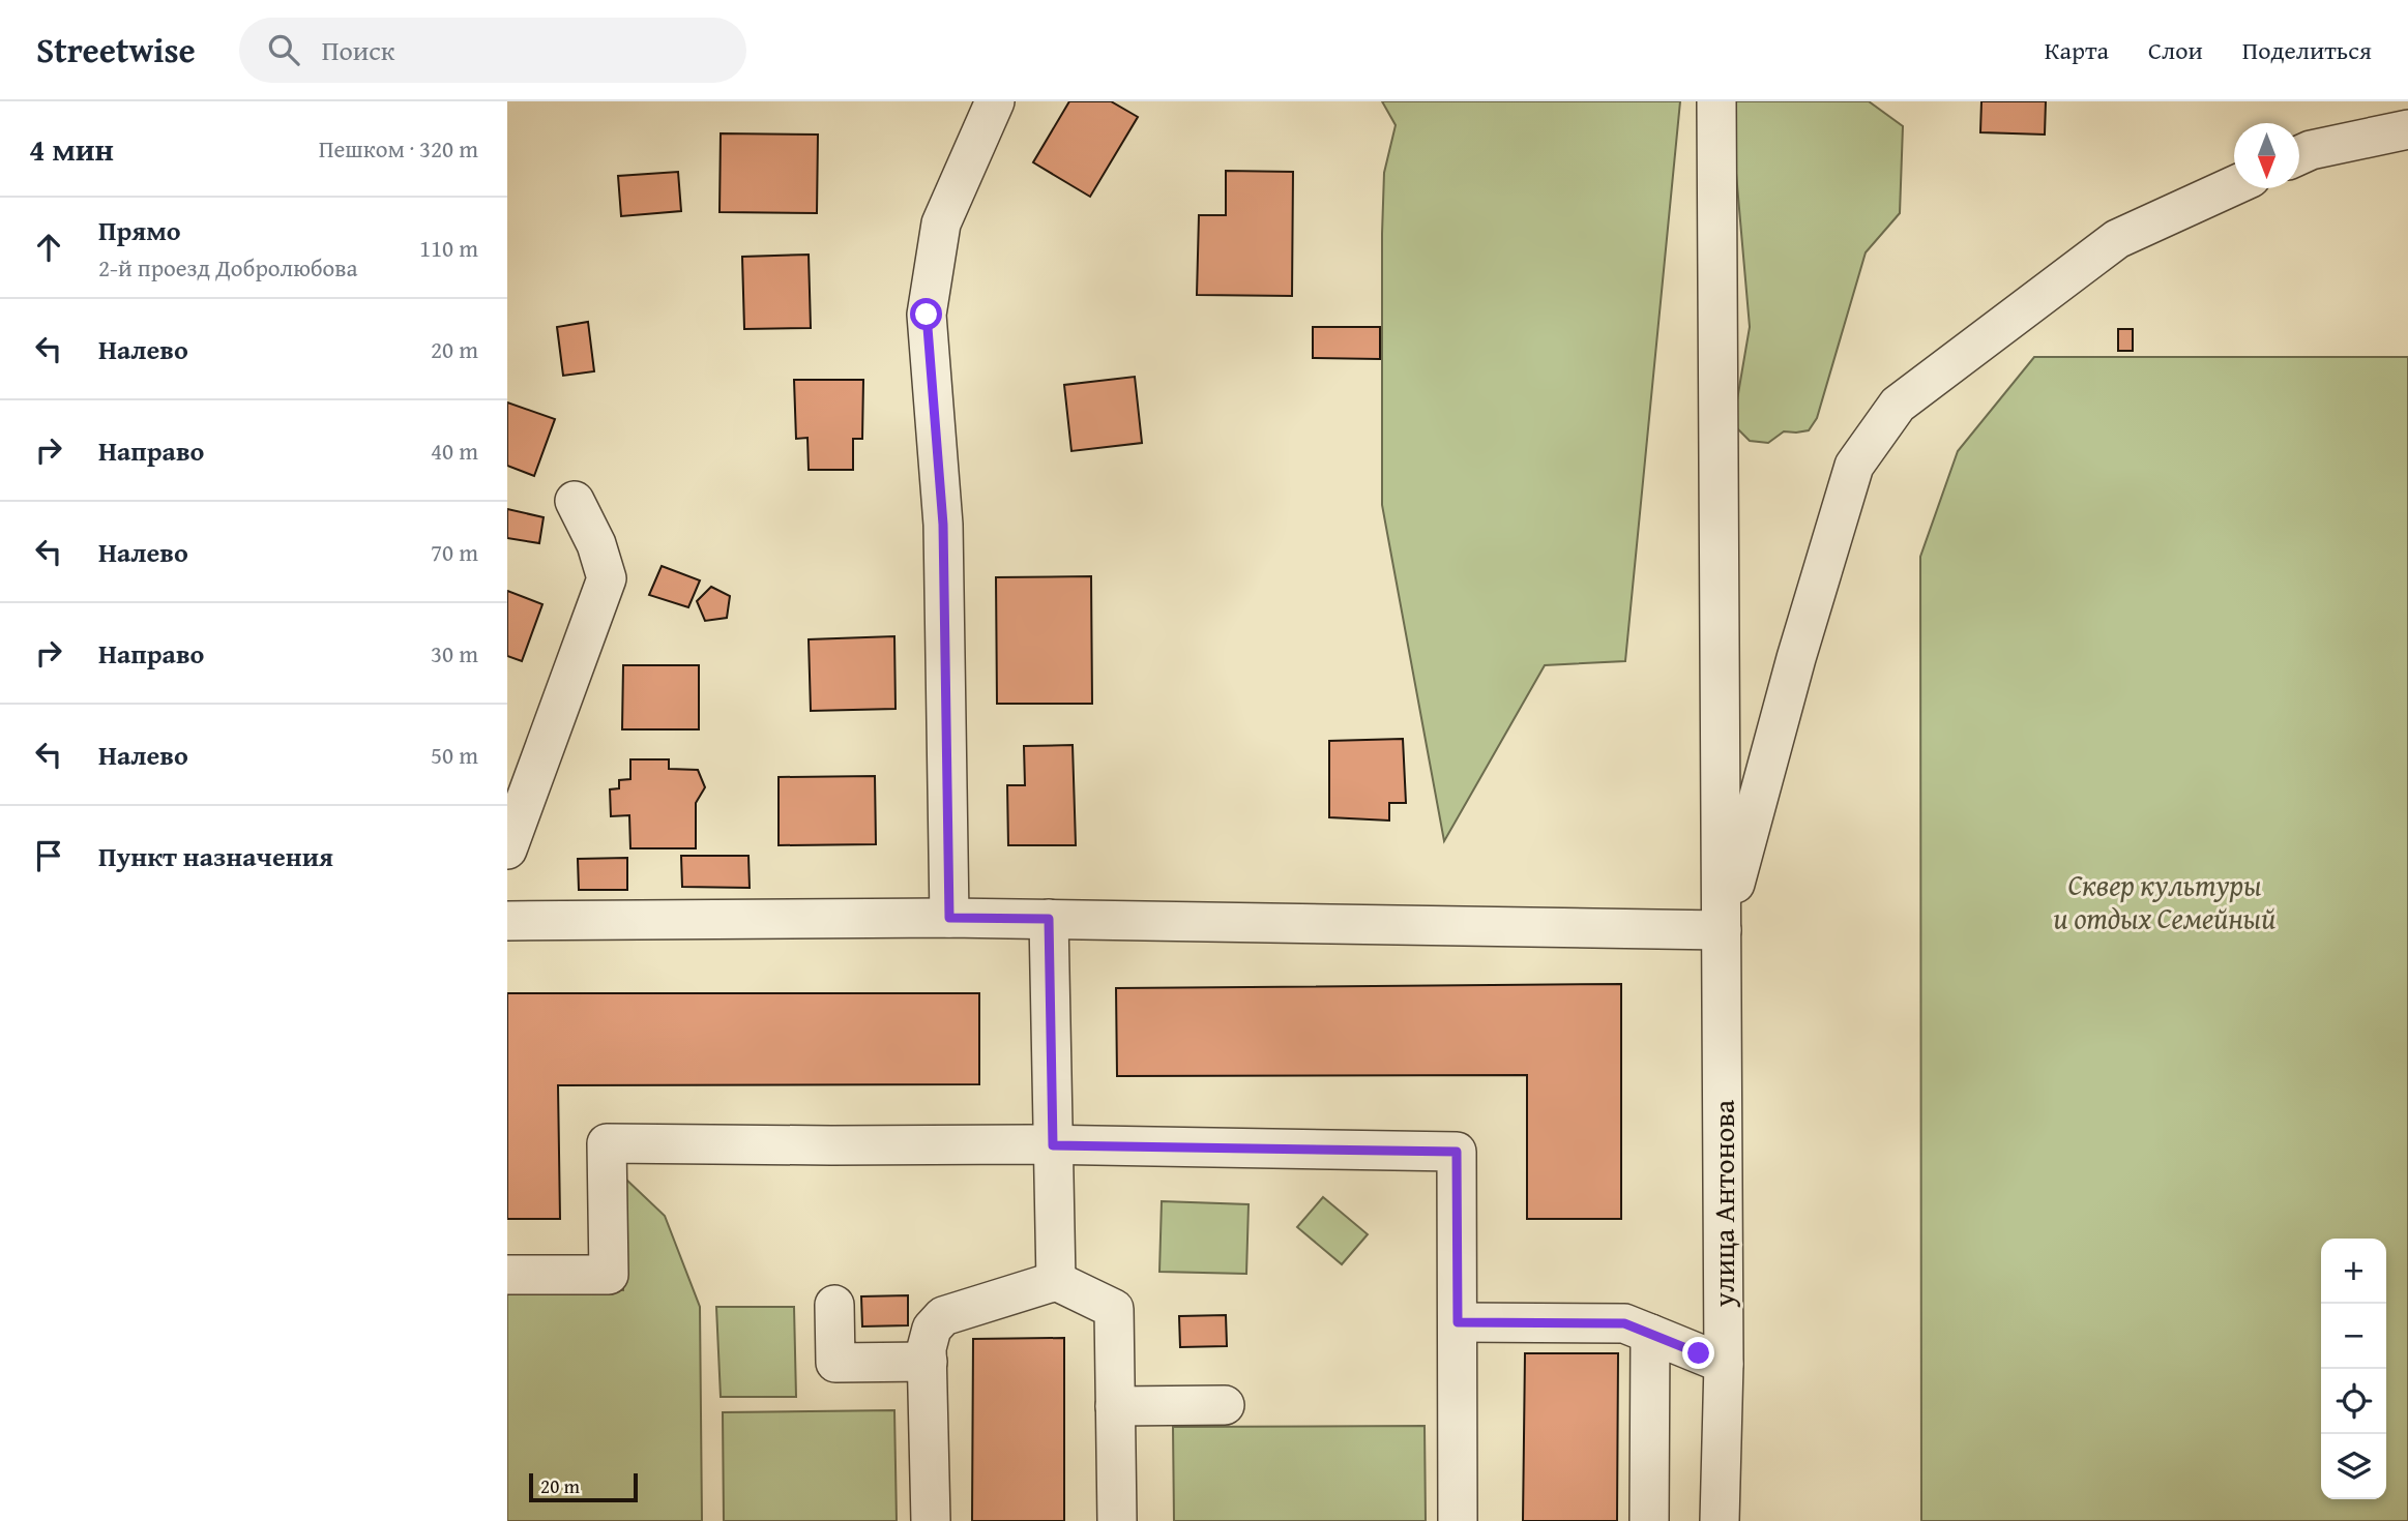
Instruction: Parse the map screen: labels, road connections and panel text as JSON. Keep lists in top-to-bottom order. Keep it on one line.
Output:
{"streets":{"street":["улица Антонова"]},"parks":["Сквер культуры и отдых Семейный"],"scale_bar":"20 m","north":"bottom","page":{"header":"Streetwise","search":"Поиск","nav":["Карта","Слои","Поделиться"],"heading":["4 мин","Пешком · 320 m"],"list":[["Прямо","2-й проезд Добролюбова","110 m"],["Налево","20 m"],["Направо","40 m"],["Налево","70 m"],["Направо","30 m"],["Налево","50 m"],"Пункт назначения"],"map_buttons":["+","−"],"scale":"20 m"}}
